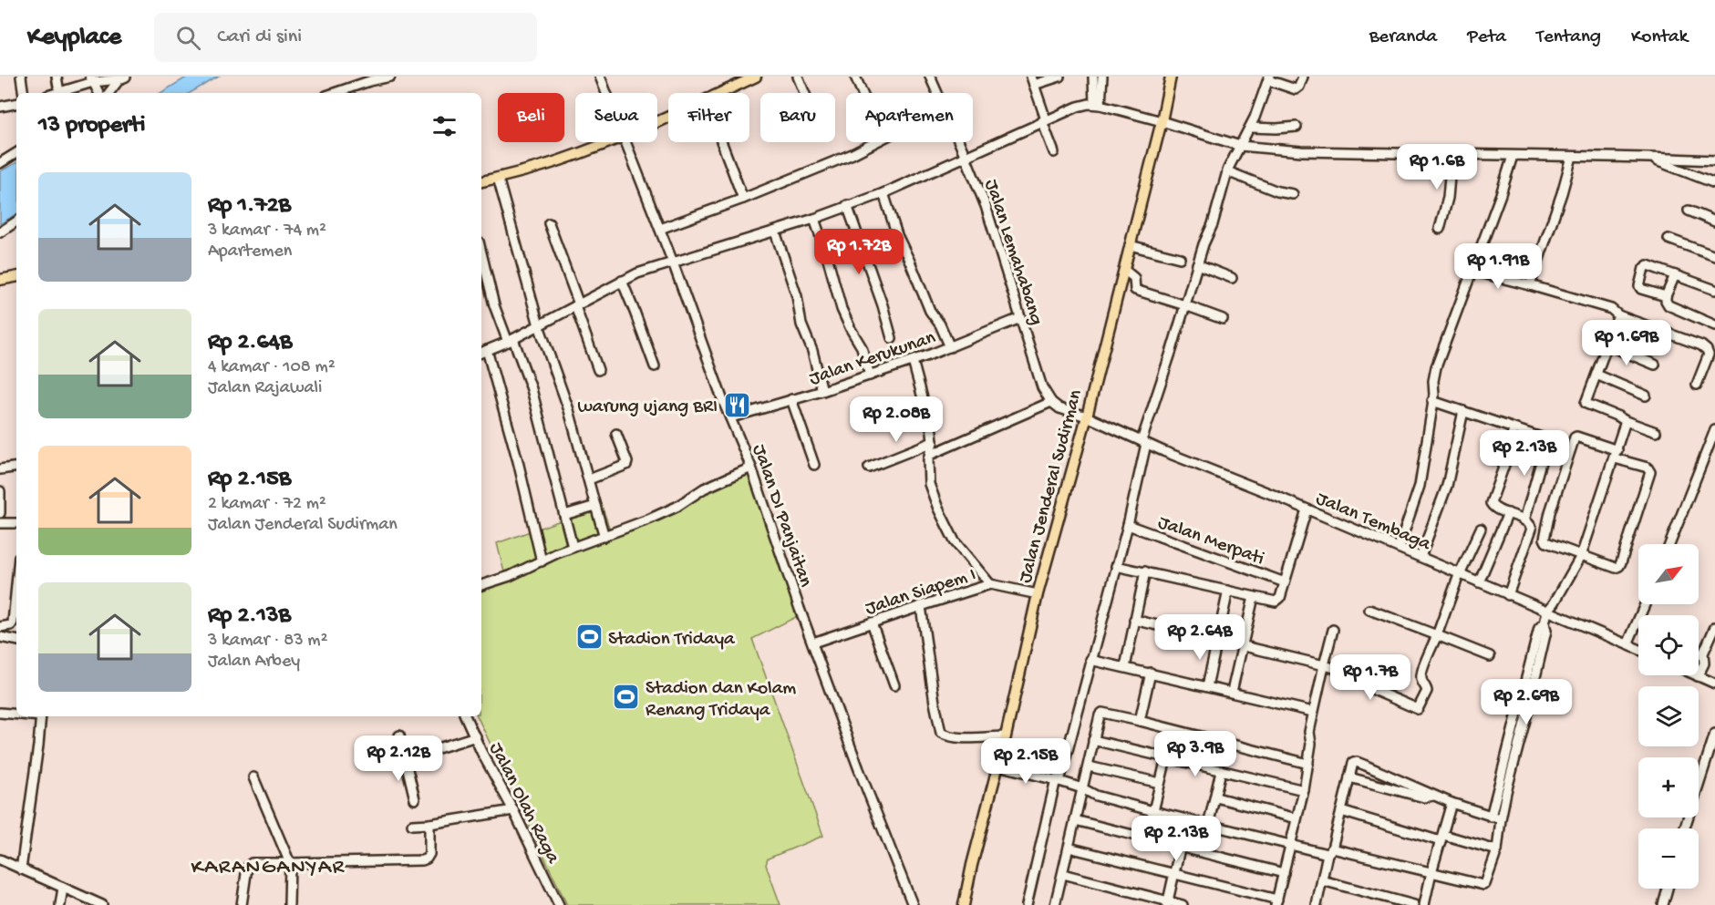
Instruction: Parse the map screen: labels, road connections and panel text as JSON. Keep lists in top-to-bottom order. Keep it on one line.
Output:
{"streets":{"main road":["Jalan Jenderal Sudirman"],"street":["Jalan Lemahabang","Jalan Kerukunan","Jalan DI Panjaitan","Jalan Tembaga","Jalan Merpati","Jalan Siapem I","Jalan Olah Raga"]},"crossings":[["Jalan Lemahabang","Jalan Kerukunan"],["Jalan Kerukunan","Jalan DI Panjaitan"],["Jalan Jenderal Sudirman","Jalan Tembaga"],["Jalan Jenderal Sudirman","Jalan Siapem I"],["Jalan DI Panjaitan","Jalan Siapem I"]],"districts":["KARANGANYAR"],"places":{"restaurant":["warung ujang BRI"],"sports":["Stadion Tridaya","Stadion dan Kolam Renang Tridaya"]},"north":"top right","page":{"header":"Keyplace","search":"Cari di sini","nav":["Beranda","Peta","Tentang","Kontak"],"chip":["Beli","Sewa","Filter","Baru","Apartemen"],"heading":"13 properti","price":["Rp 1.6B","Rp 1.72B","Rp 1.91B","Rp 1.69B","Rp 2.08B","Rp 2.13B","Rp 2.64B","Rp 1.7B","Rp 2.69B","Rp 3.9B","Rp 2.12B","Rp 2.15B","Rp 2.13B"],"list":[{"name":"Rp 1.72B","note":"3 kamar · 74 m² · Apartemen"},{"name":"Rp 2.64B","note":"4 kamar · 108 m² · Jalan Rajawali"},{"name":"Rp 2.15B","note":"2 kamar · 72 m² · Jalan Jenderal Sudirman"},{"name":"Rp 2.13B","note":"3 kamar · 83 m² · Jalan Arbey"}],"map_buttons":["+","−"]}}
